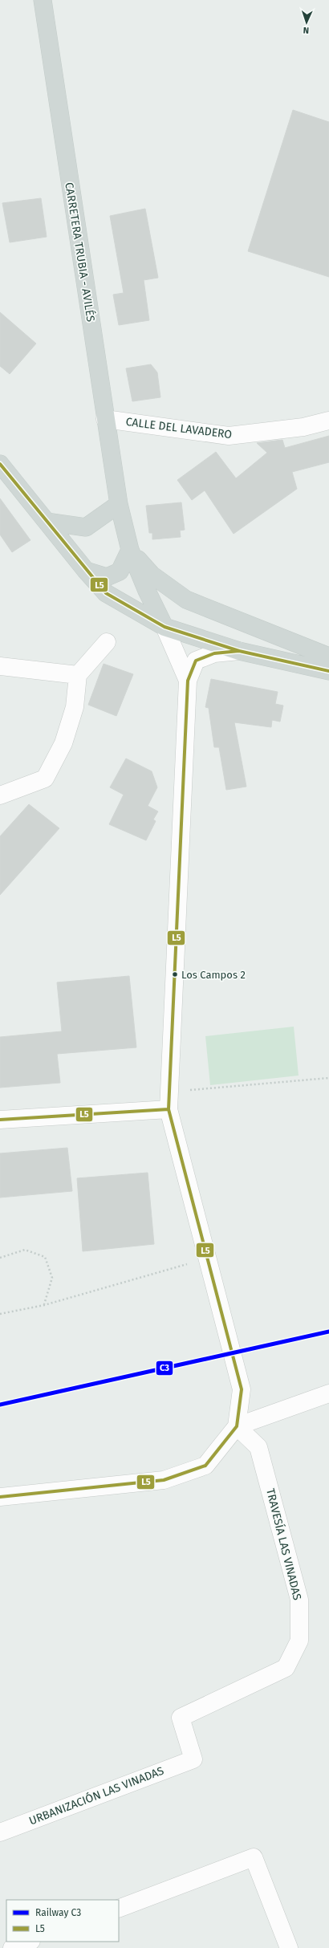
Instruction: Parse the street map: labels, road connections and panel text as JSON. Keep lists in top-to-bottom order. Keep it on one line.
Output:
{"streets":{"main road":["CARRETERA TRUBIA - AVILÉS"],"street":["CALLE DEL LAVADERO","TRAVESÍA LAS VINADAS","URBANIZACIÓN LAS VINADAS"]},"crossings":[["CARRETERA TRUBIA - AVILÉS","CALLE DEL LAVADERO"],["TRAVESÍA LAS VINADAS","URBANIZACIÓN LAS VINADAS"]],"places":["Los Campos 2"],"lines":["transit line L5","rail line C3"],"legend":["Railway C3","L5"],"north":"bottom"}
